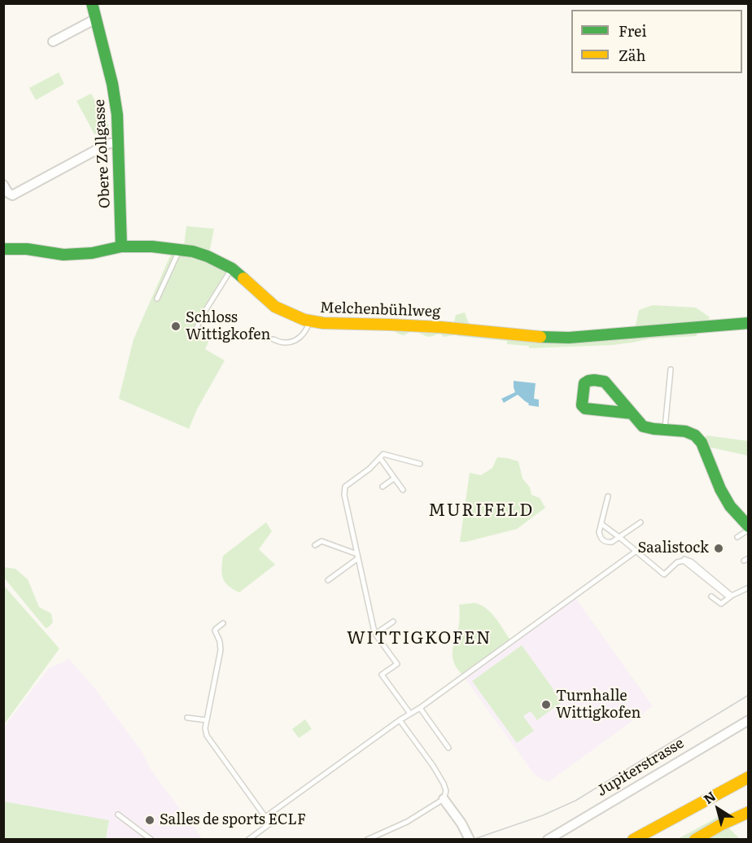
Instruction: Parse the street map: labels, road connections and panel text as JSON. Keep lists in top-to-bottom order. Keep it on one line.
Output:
{"streets":{"main road":["Obere Zollgasse","Melchenbühlweg"],"street":["Jupiterstrasse"]},"crossings":[["Obere Zollgasse","Melchenbühlweg"]],"districts":["MURIFELD","WITTIGKOFEN"],"places":["Schloss Wittigkofen","Saalistock","Turnhalle Wittigkofen","Salles de sports ECLF"],"legend":["Frei","Zäh"],"north":"top left"}
